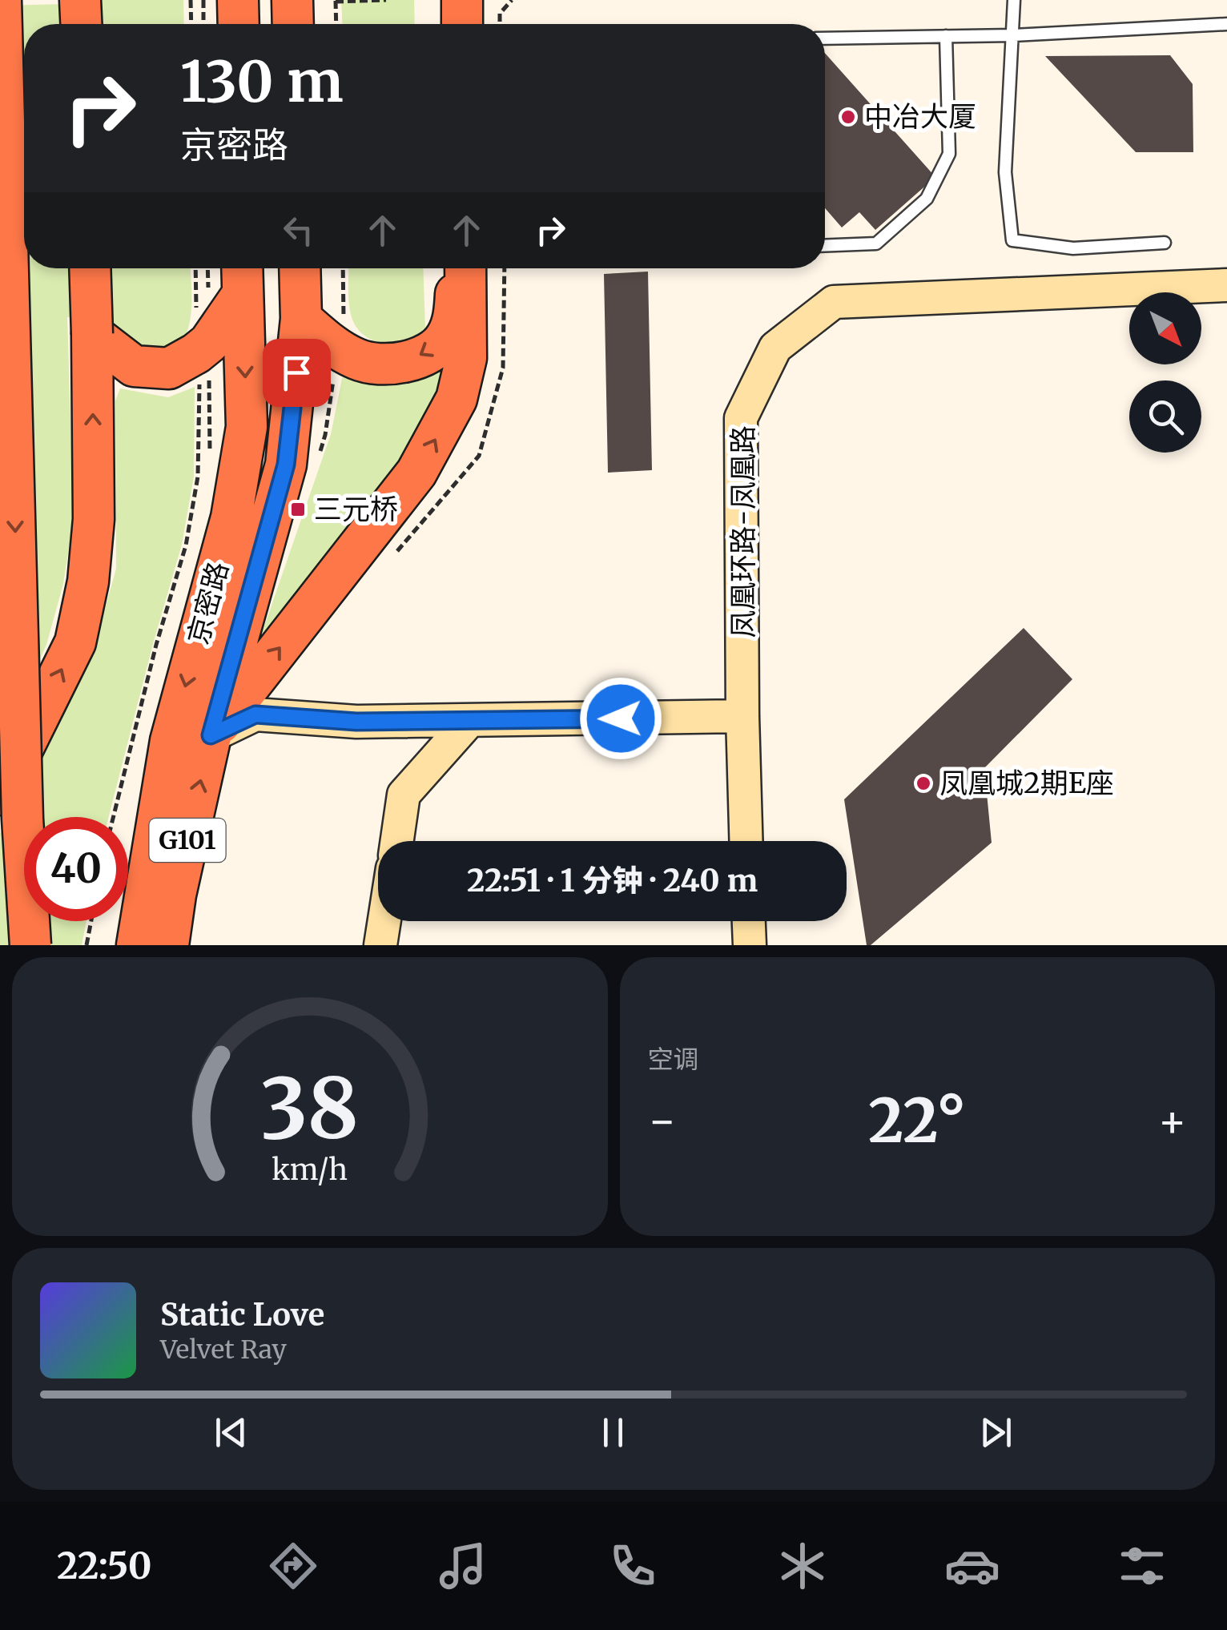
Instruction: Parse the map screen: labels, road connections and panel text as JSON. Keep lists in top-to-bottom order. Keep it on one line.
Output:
{"streets":{"highway":["京密路","G101"],"street":["凤凰环路-凤凰路"]},"crossings":[["京密路","G101"]],"places":{"other":["中冶大厦","凤凰城2期E座"],"transit":["三元桥"]},"north":"bottom right","page":{"turn":["130 m","京密路"],"limit":"40","trip":"22:51 · 1 分钟 · 240 m","tile":"空调","heat":["−","22°","+"],"song":["Static Love","Velvet Ray"],"tabs":"22:50","gauge":["38","km/h"]}}
